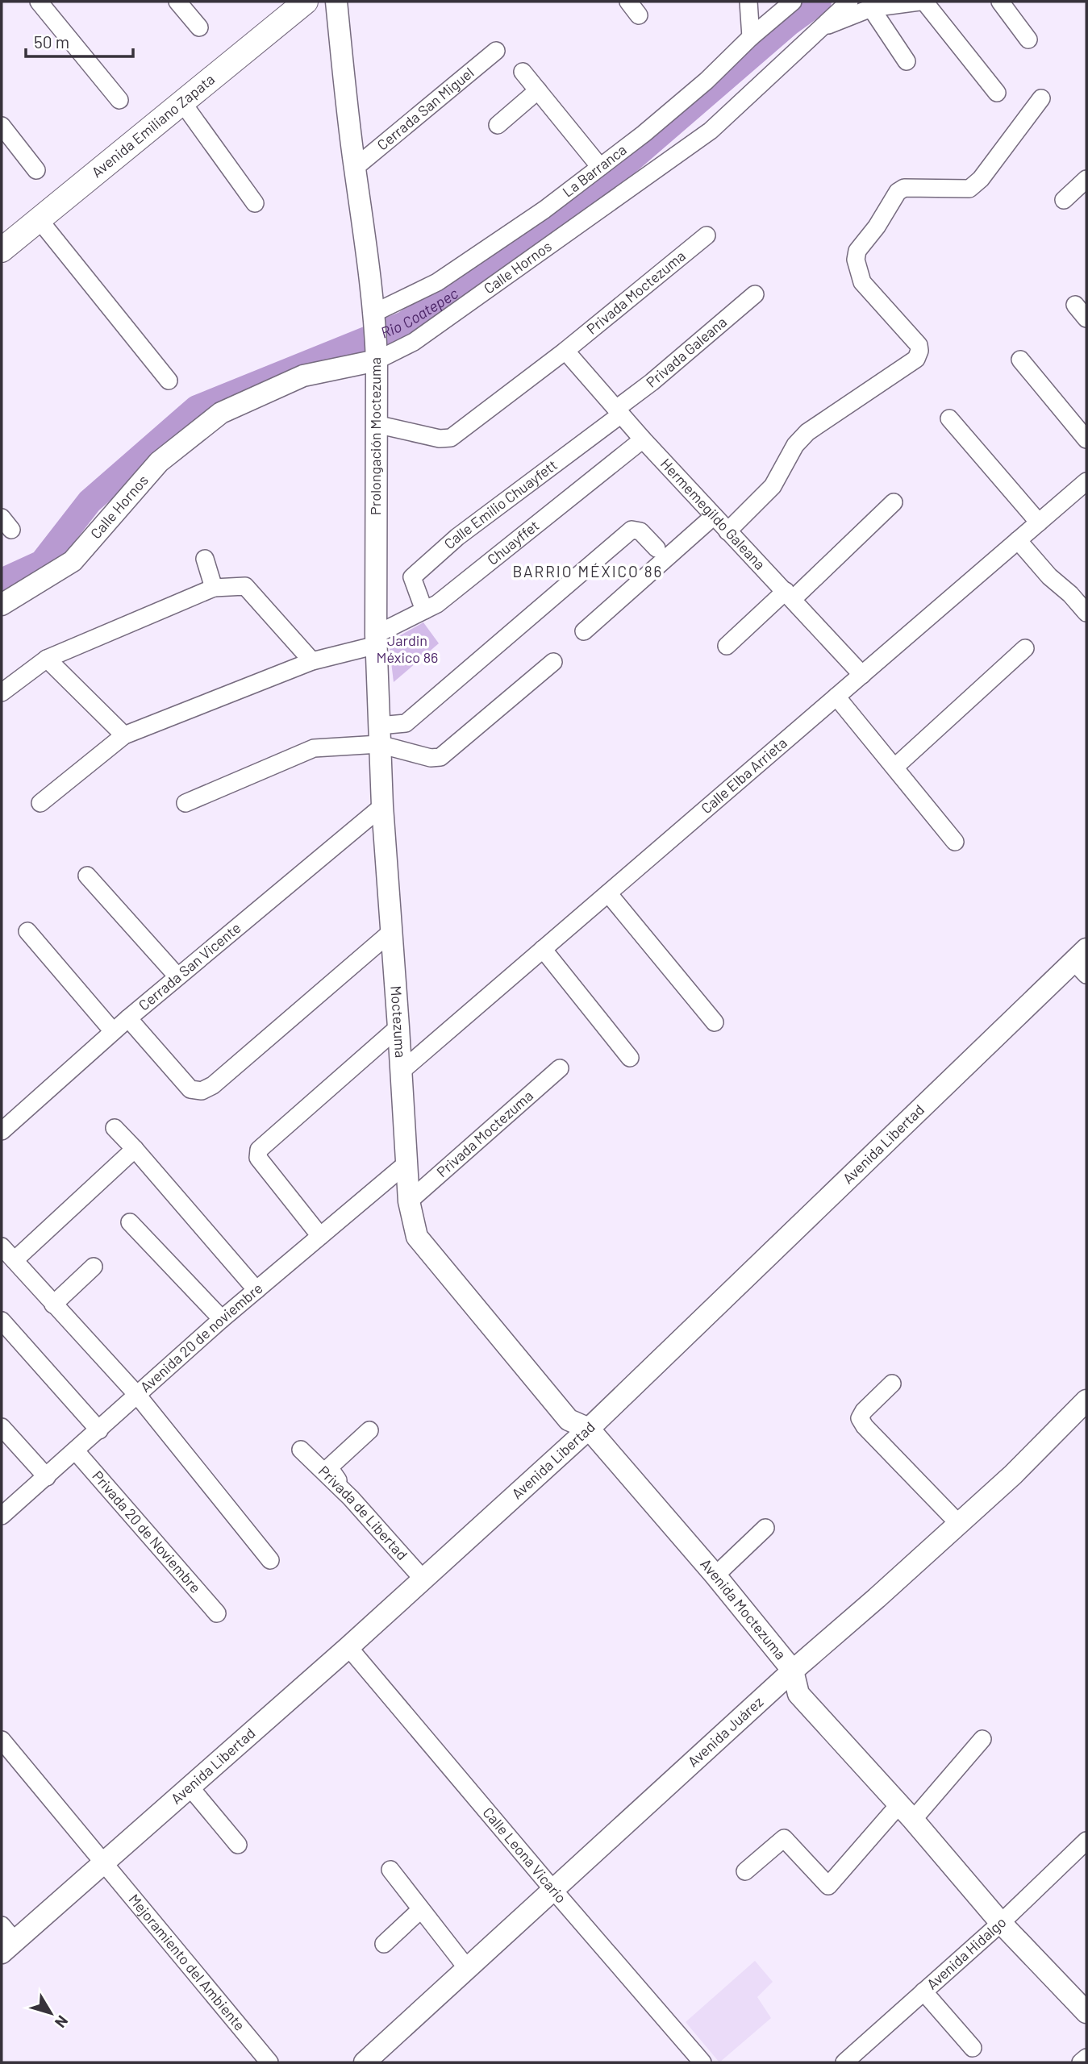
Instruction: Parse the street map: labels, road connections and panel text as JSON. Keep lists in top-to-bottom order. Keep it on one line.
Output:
{"streets":{"main road":["Avenida Emiliano Zapata"],"street":["Cerrada San Miguel","La Barranca","Calle Hornos","Privada Moctezuma","Privada Galeana","Prolongación Moctezuma","Calle Emilio Chuayfett","Hermemegildo Galeana","Chuayffet","Calle Elba Arrieta","Cerrada San Vicente","Moctezuma","Avenida Libertad","Avenida 20 de noviembre","Privada de Libertad","Privada 20 de Noviembre","Avenida Moctezuma","Avenida Juárez","Calle Leona Vicario","Avenida Hidalgo","Mejoramiento del Ambiente"]},"crossings":[["Cerrada San Miguel","Prolongación Moctezuma"],["La Barranca","Prolongación Moctezuma"],["Calle Hornos","Prolongación Moctezuma"],["Privada Moctezuma","Prolongación Moctezuma"],["Privada Moctezuma","Hermemegildo Galeana"],["Privada Moctezuma","Moctezuma"],["Privada Galeana","Calle Emilio Chuayfett"],["Privada Galeana","Hermemegildo Galeana"],["Prolongación Moctezuma","Chuayffet"],["Prolongación Moctezuma","Cerrada San Vicente"],["Prolongación Moctezuma","Moctezuma"],["Calle Emilio Chuayfett","Hermemegildo Galeana"],["Calle Emilio Chuayfett","Chuayffet"],["Hermemegildo Galeana","Chuayffet"],["Hermemegildo Galeana","Calle Elba Arrieta"],["Calle Elba Arrieta","Moctezuma"],["Cerrada San Vicente","Moctezuma"],["Moctezuma","Avenida 20 de noviembre"],["Moctezuma","Avenida Moctezuma"],["Avenida Libertad","Privada de Libertad"],["Avenida Libertad","Avenida Moctezuma"],["Avenida Libertad","Calle Leona Vicario"],["Avenida Libertad","Mejoramiento del Ambiente"],["Avenida 20 de noviembre","Privada 20 de Noviembre"],["Avenida Moctezuma","Avenida Juárez"],["Avenida Moctezuma","Avenida Hidalgo"],["Avenida Juárez","Calle Leona Vicario"]],"districts":["BARRIO MÉXICO 86"],"water":["Rio Coatepec"],"parks":["Jardin México 86"],"scale_bar":"50 m","north":"bottom right"}
